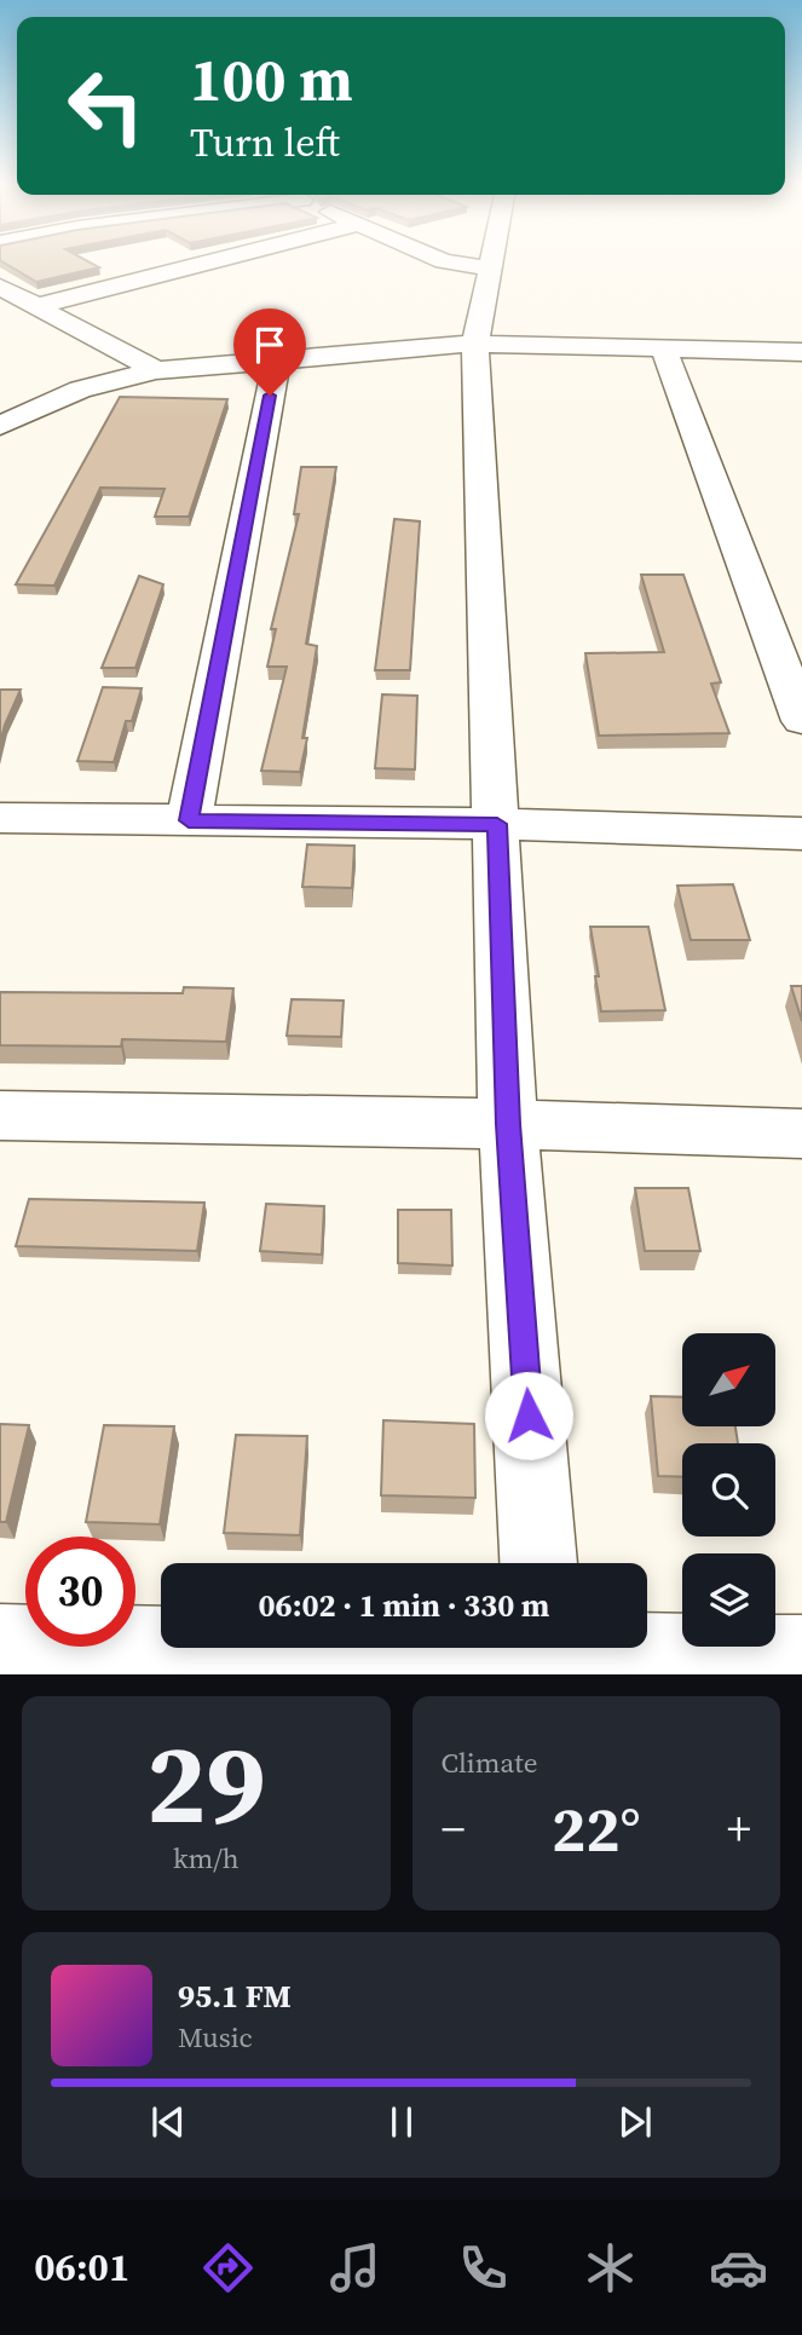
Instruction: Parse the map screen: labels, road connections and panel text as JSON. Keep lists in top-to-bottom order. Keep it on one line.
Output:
{"north":"top right","page":{"turn":["100 m","Turn left"],"limit":"30","trip":"06:02 · 1 min · 330 m","tile":[["29","km/h"],"Climate"],"heat":["−","22°","+"],"song":["95.1 FM","Music"],"tabs":"06:01"}}
